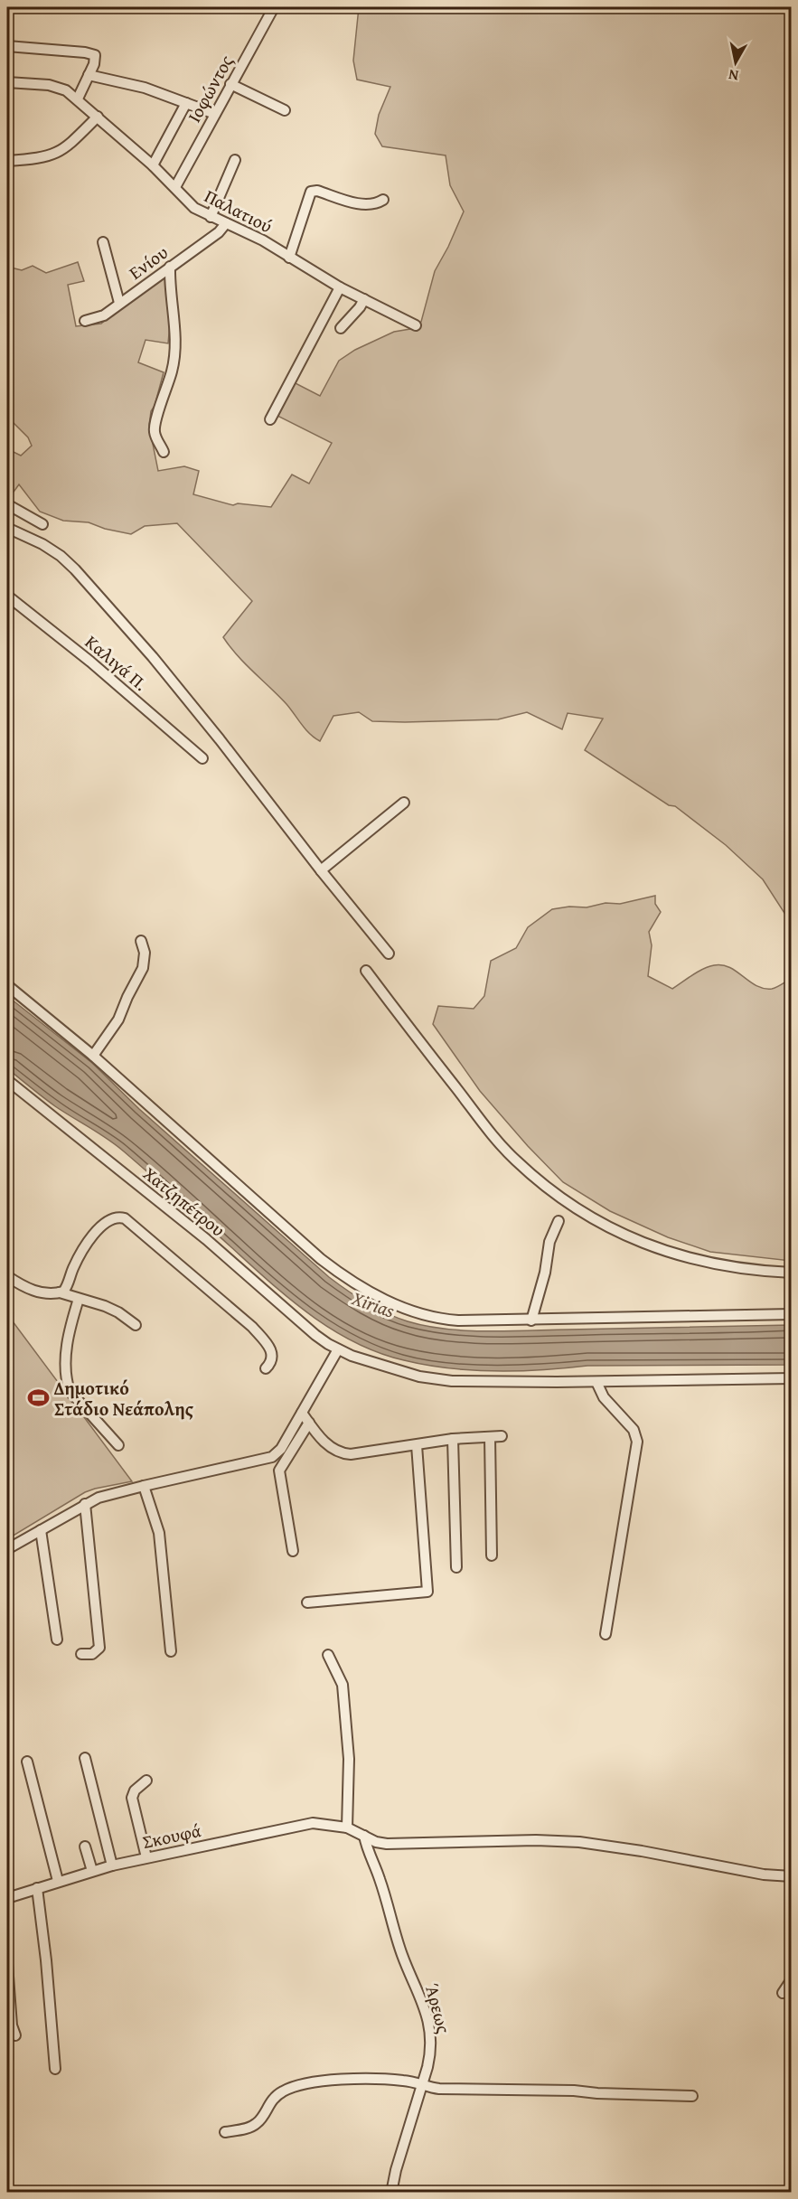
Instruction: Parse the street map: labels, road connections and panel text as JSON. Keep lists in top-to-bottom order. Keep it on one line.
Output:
{"streets":{"street":["Ιοφώντος","Παλατιού","Ενίου","Καλιγά Π.","Χατζηπέτρου","Σκουφά","Άρεως"]},"crossings":[["Ιοφώντος","Παλατιού"],["Παλατιού","Ενίου"],["Σκουφά","Άρεως"]],"water":["Xirias"],"places":{"sports":["Δημοτικό Στάδιο Νεάπολης"]},"north":"bottom"}
